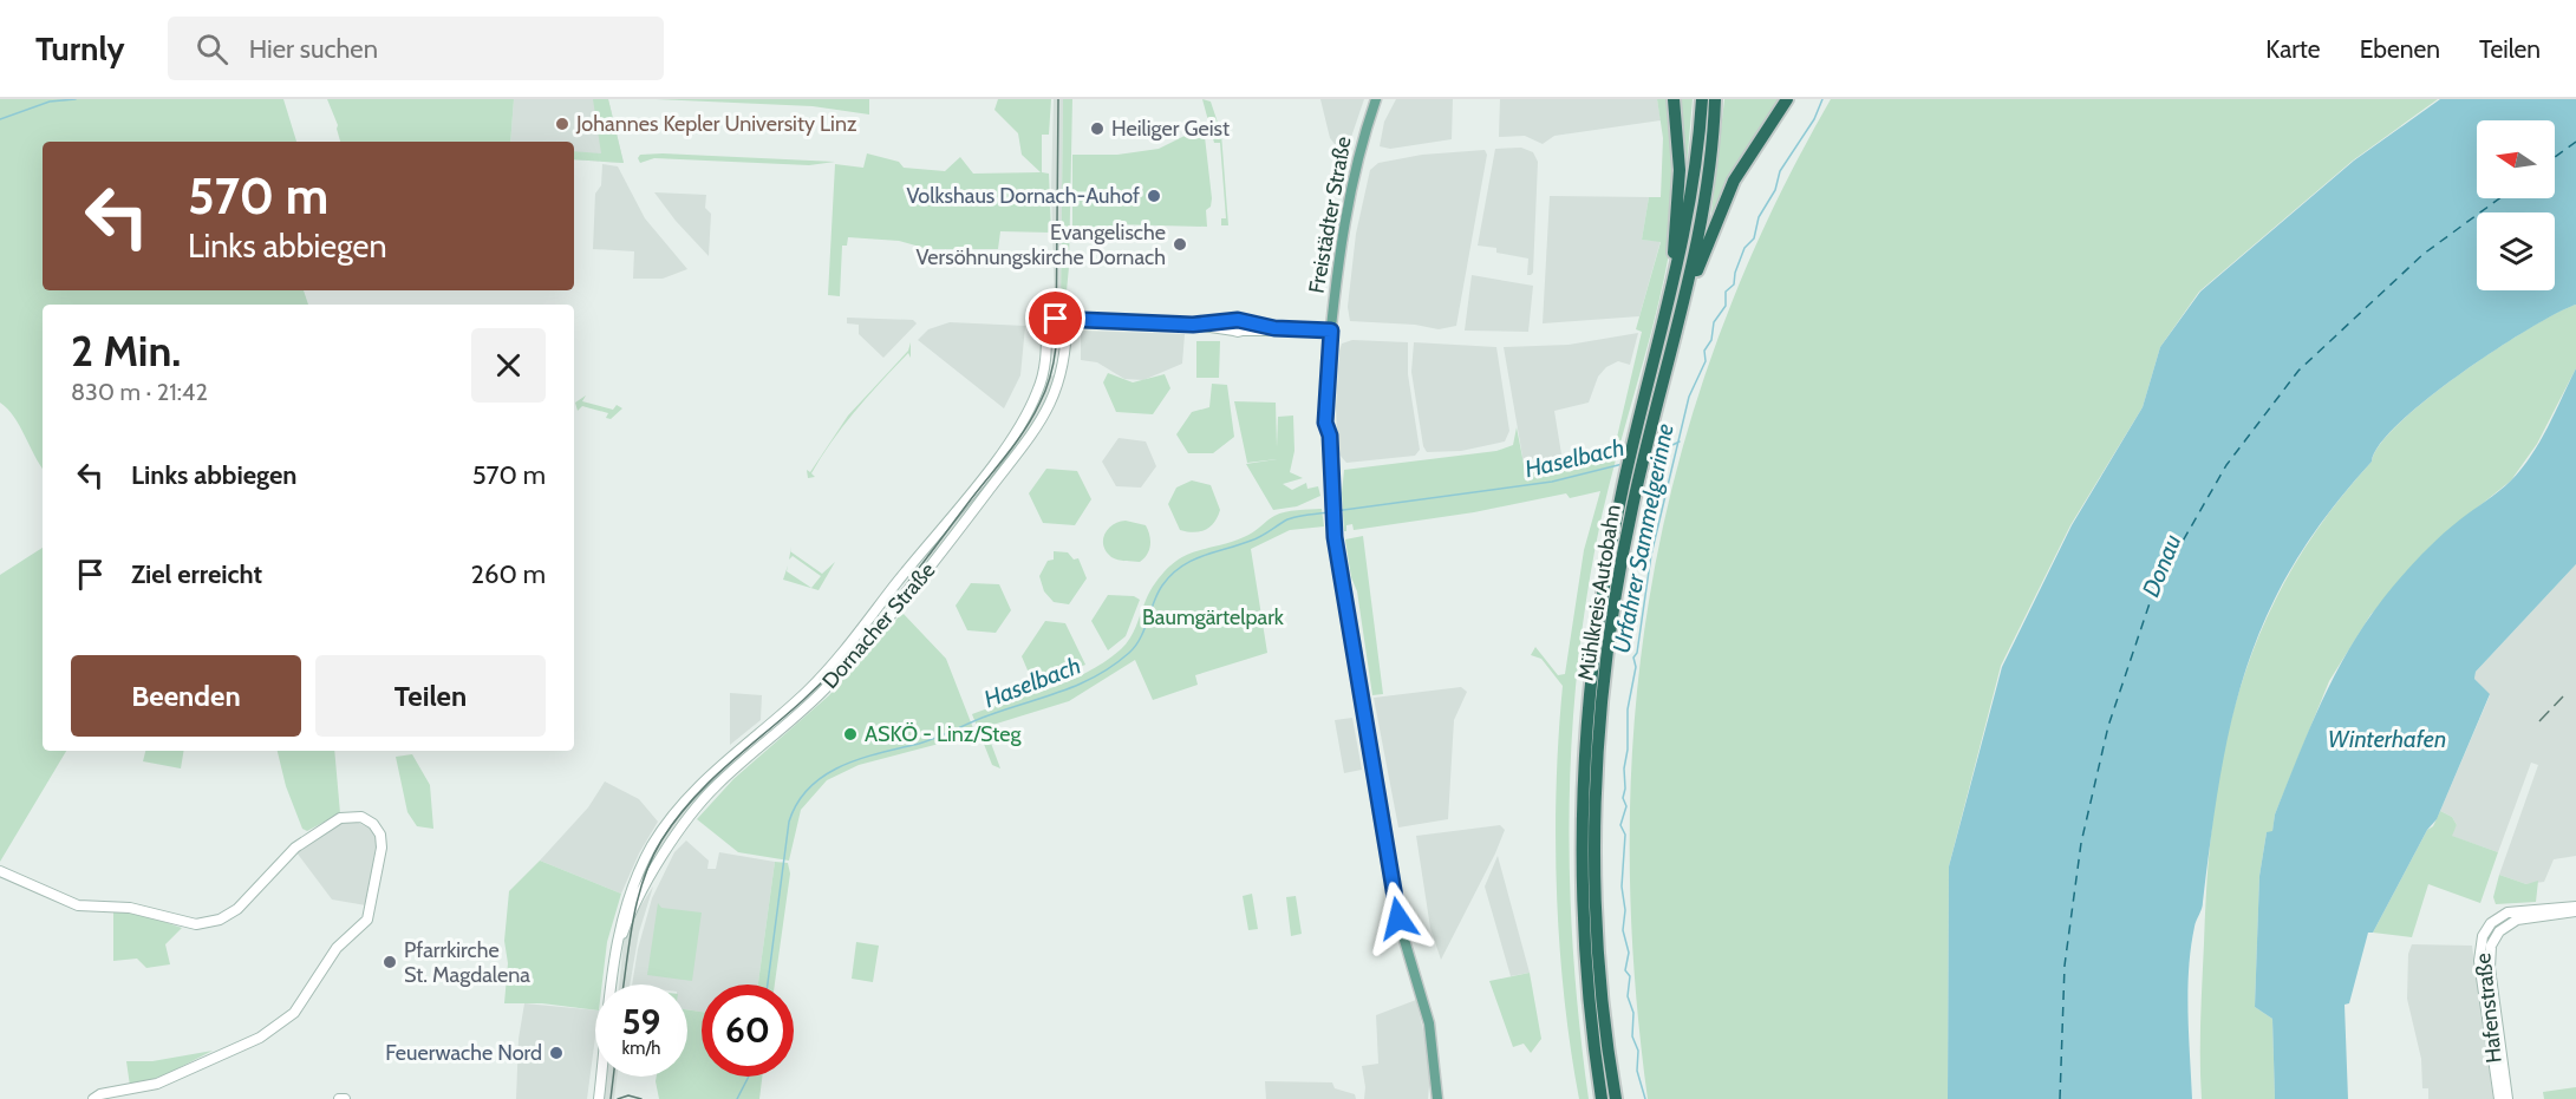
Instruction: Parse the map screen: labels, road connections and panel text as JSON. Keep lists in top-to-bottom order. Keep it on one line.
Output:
{"streets":{"highway":["Mühlkreis Autobahn"],"main road":["Freistädter Straße"],"street":["Dornacher Straße","Hafenstraße"]},"water":["Haselbach","Urfahrer Sammelgerinne","Donau","Winterhafen"],"parks":["Baumgärtelpark"],"places":["Johannes Kepler University Linz","Heiliger Geist","Volkshaus Dornach-Auhof","Evangelische Versöhnungskirche Dornach","ASKÖ - Linz/Steg","Pfarrkirche St. Magdalena","Feuerwache Nord"],"north":"left","page":{"header":"Turnly","search":"Hier suchen","nav":["Karte","Ebenen","Teilen"],"turn":["570 m","Links abbiegen"],"heading":["2 Min.","830 m · 21:42"],"list":[{"name":"Links abbiegen","value":"570 m"},{"name":"Ziel erreicht","value":"260 m"}],"buttons":["Beenden","Teilen"],"speed":"59 km/h","limit":"60"}}
